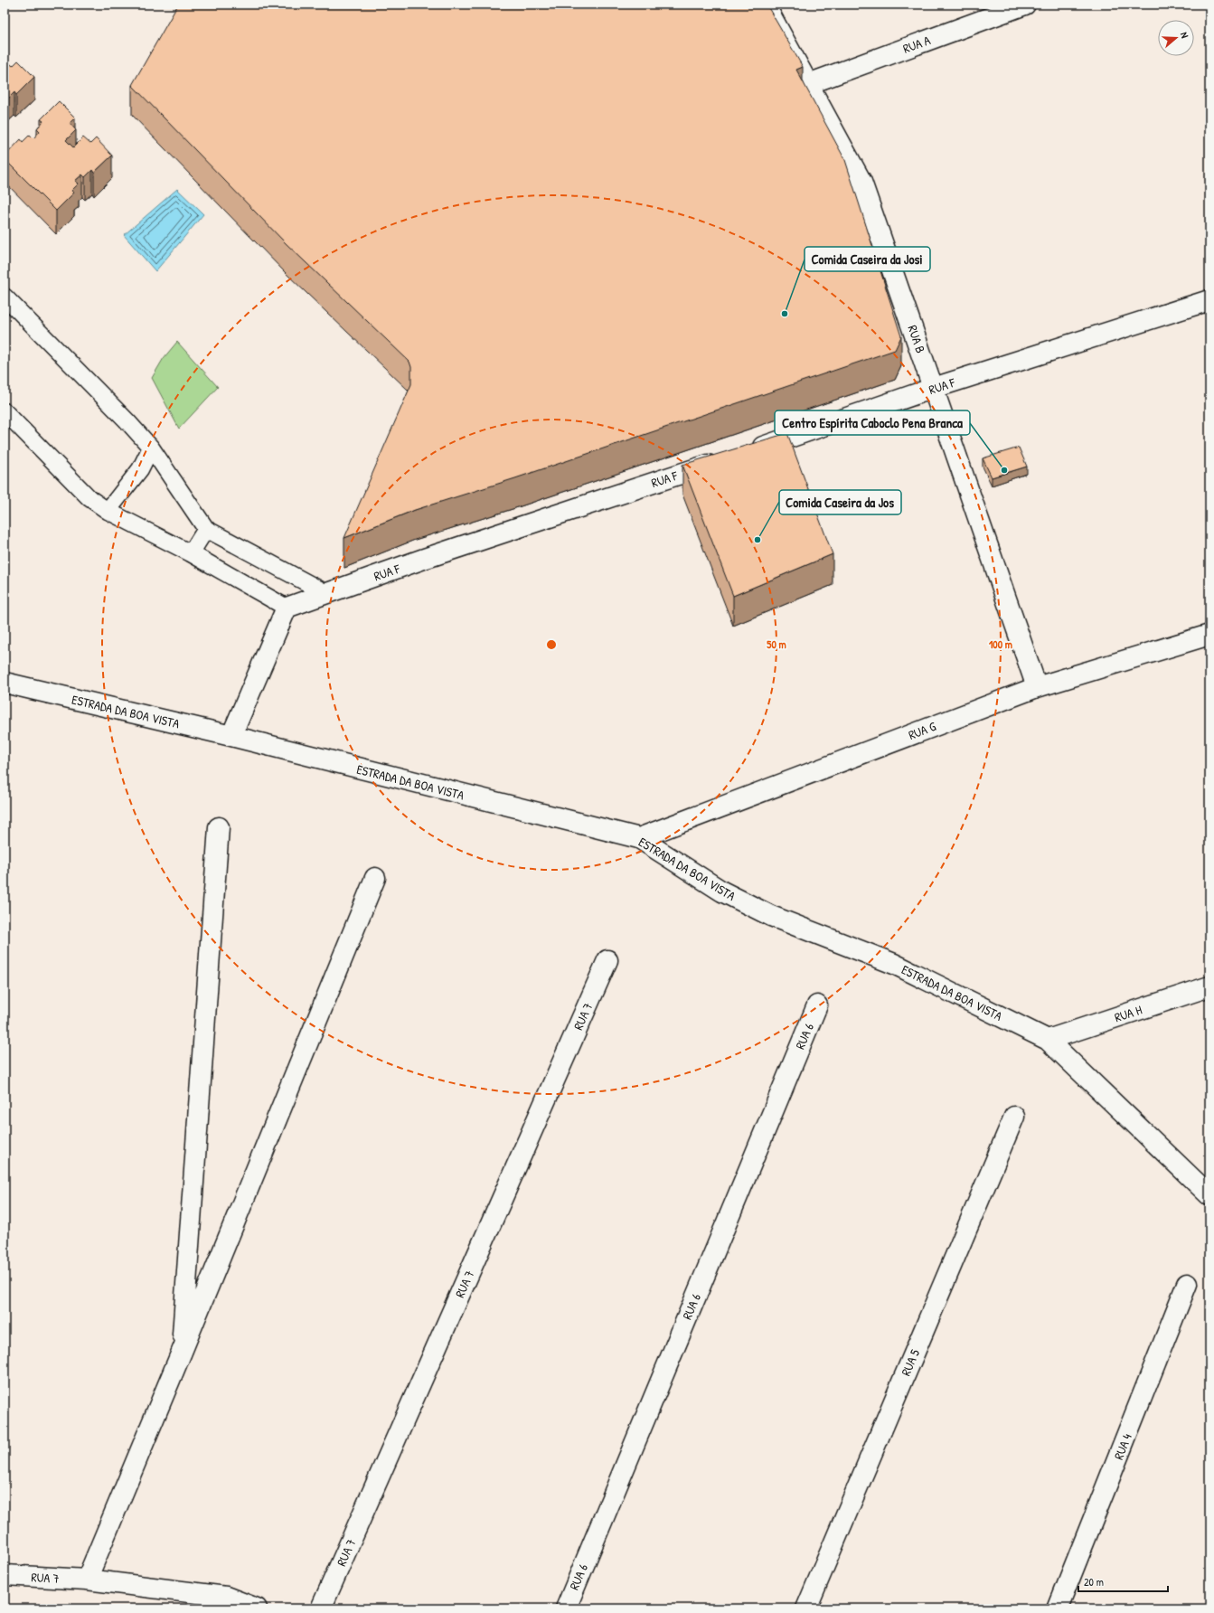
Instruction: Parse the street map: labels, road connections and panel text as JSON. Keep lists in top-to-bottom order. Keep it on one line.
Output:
{"streets":{"street":["RUA A","RUA B","RUA F","ESTRADA DA BOA VISTA","RUA G","RUA H","RUA 7","RUA 6","RUA 5","RUA 4"]},"crossings":[["RUA A","RUA B"],["RUA B","RUA F"],["RUA B","RUA G"],["ESTRADA DA BOA VISTA","RUA G"],["ESTRADA DA BOA VISTA","RUA H"]],"places":["Comida Caseira da Josi","Centro Espírita Caboclo Pena Branca","Comida Caseira da Jos"],"scale_bar":"20 m","north":"right","rings":["50 m","100 m"]}
